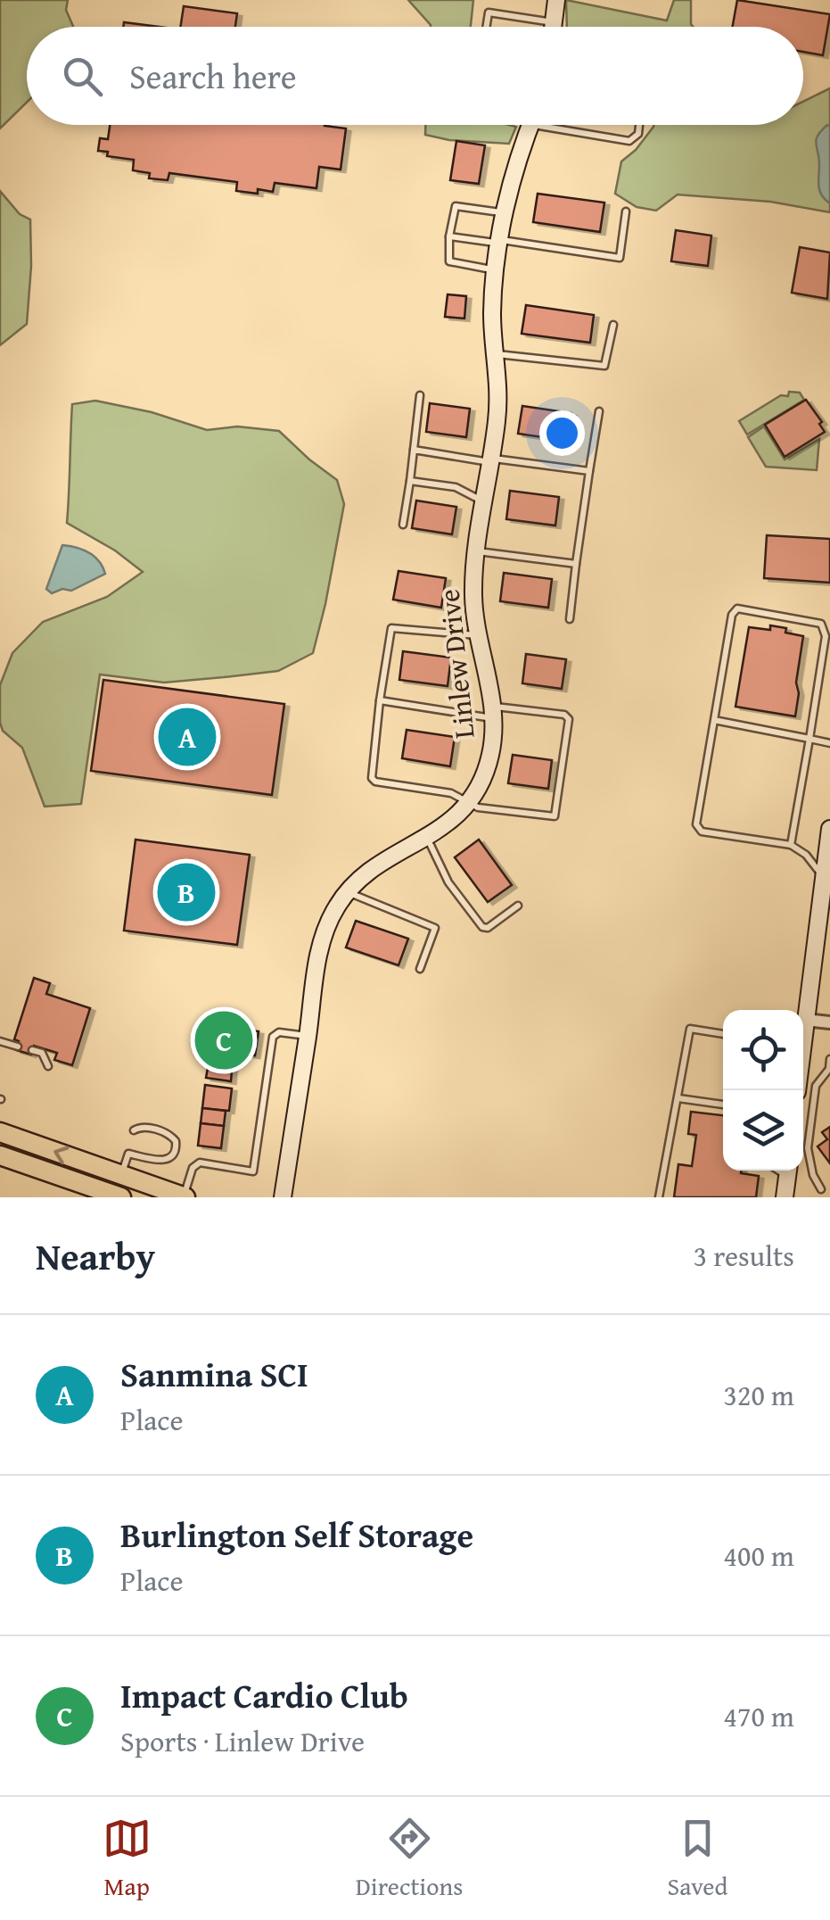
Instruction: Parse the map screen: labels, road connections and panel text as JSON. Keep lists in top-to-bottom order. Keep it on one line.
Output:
{"streets":{"street":["Linlew Drive"]},"page":{"search":"Search here","pins":["A","B","C"],"heading":["Nearby","3 results"],"list":[{"mark":"A","name":"Sanmina SCI","note":"Place","value":"320 m"},{"mark":"B","name":"Burlington Self Storage","note":"Place","value":"400 m"},{"mark":"C","name":"Impact Cardio Club","note":"Sports · Linlew Drive","value":"470 m"}],"nav":["Map","Directions","Saved"]}}
